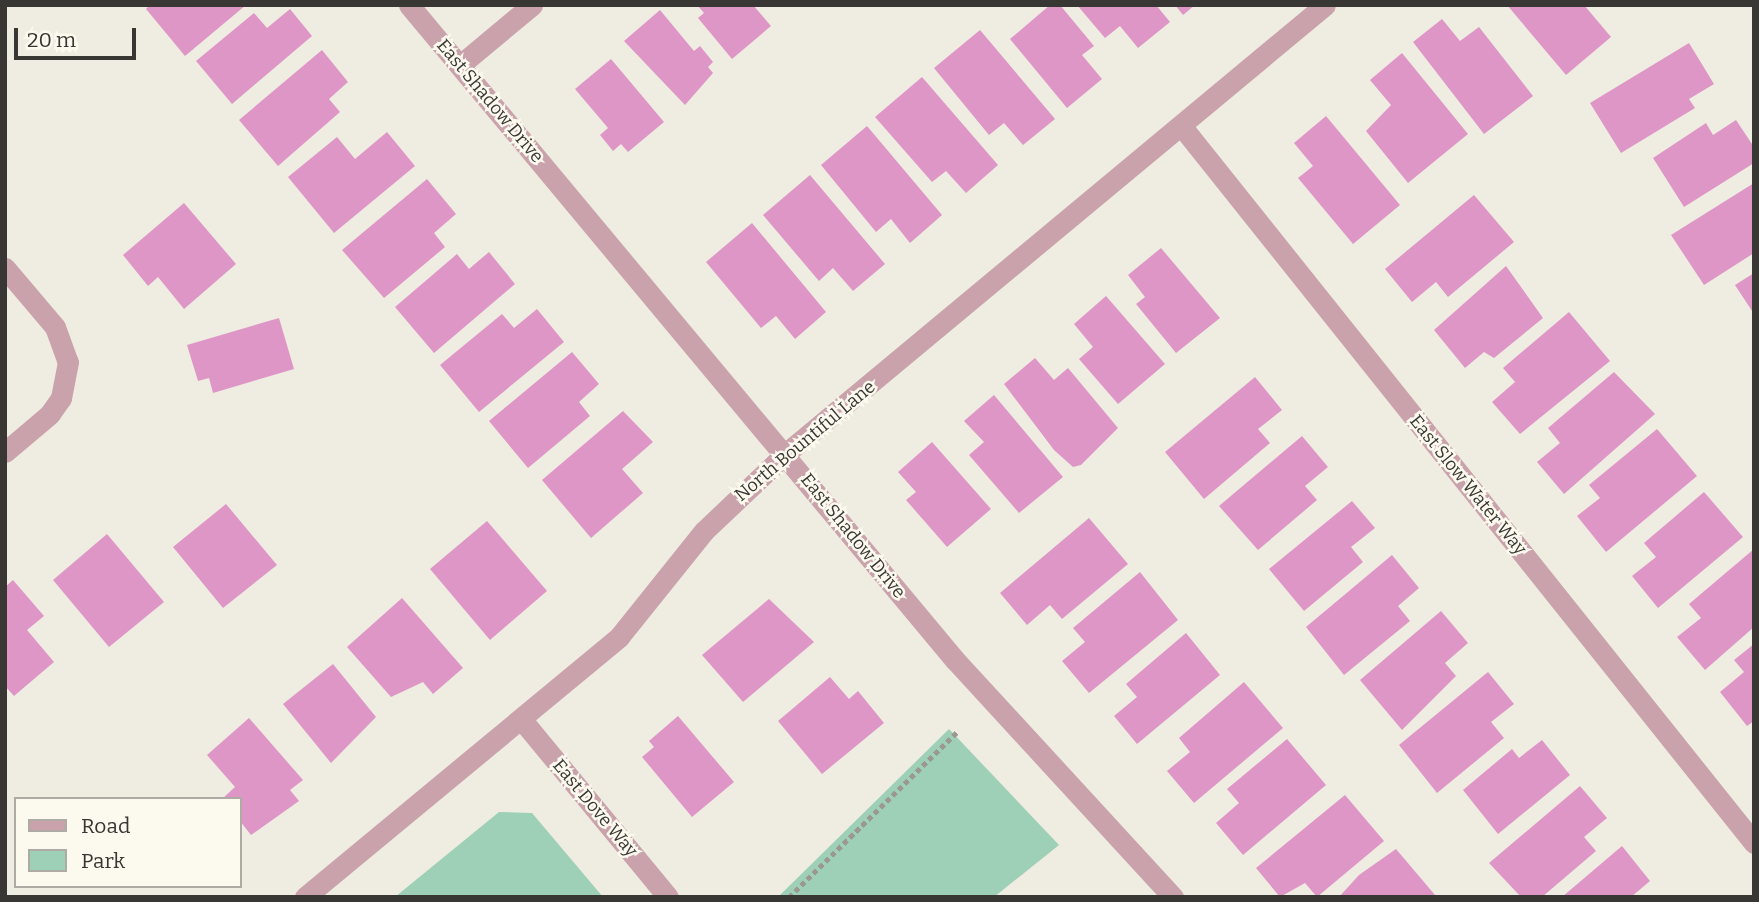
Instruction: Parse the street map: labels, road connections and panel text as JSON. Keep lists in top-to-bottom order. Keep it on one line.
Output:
{"streets":{"street":["East Shadow Drive","North Bountiful Lane","East Slow Water Way","East Dove Way"]},"crossings":[["East Shadow Drive","North Bountiful Lane"],["North Bountiful Lane","East Slow Water Way"],["North Bountiful Lane","East Dove Way"]],"legend":["Road","Park"],"scale_bar":"20 m"}
